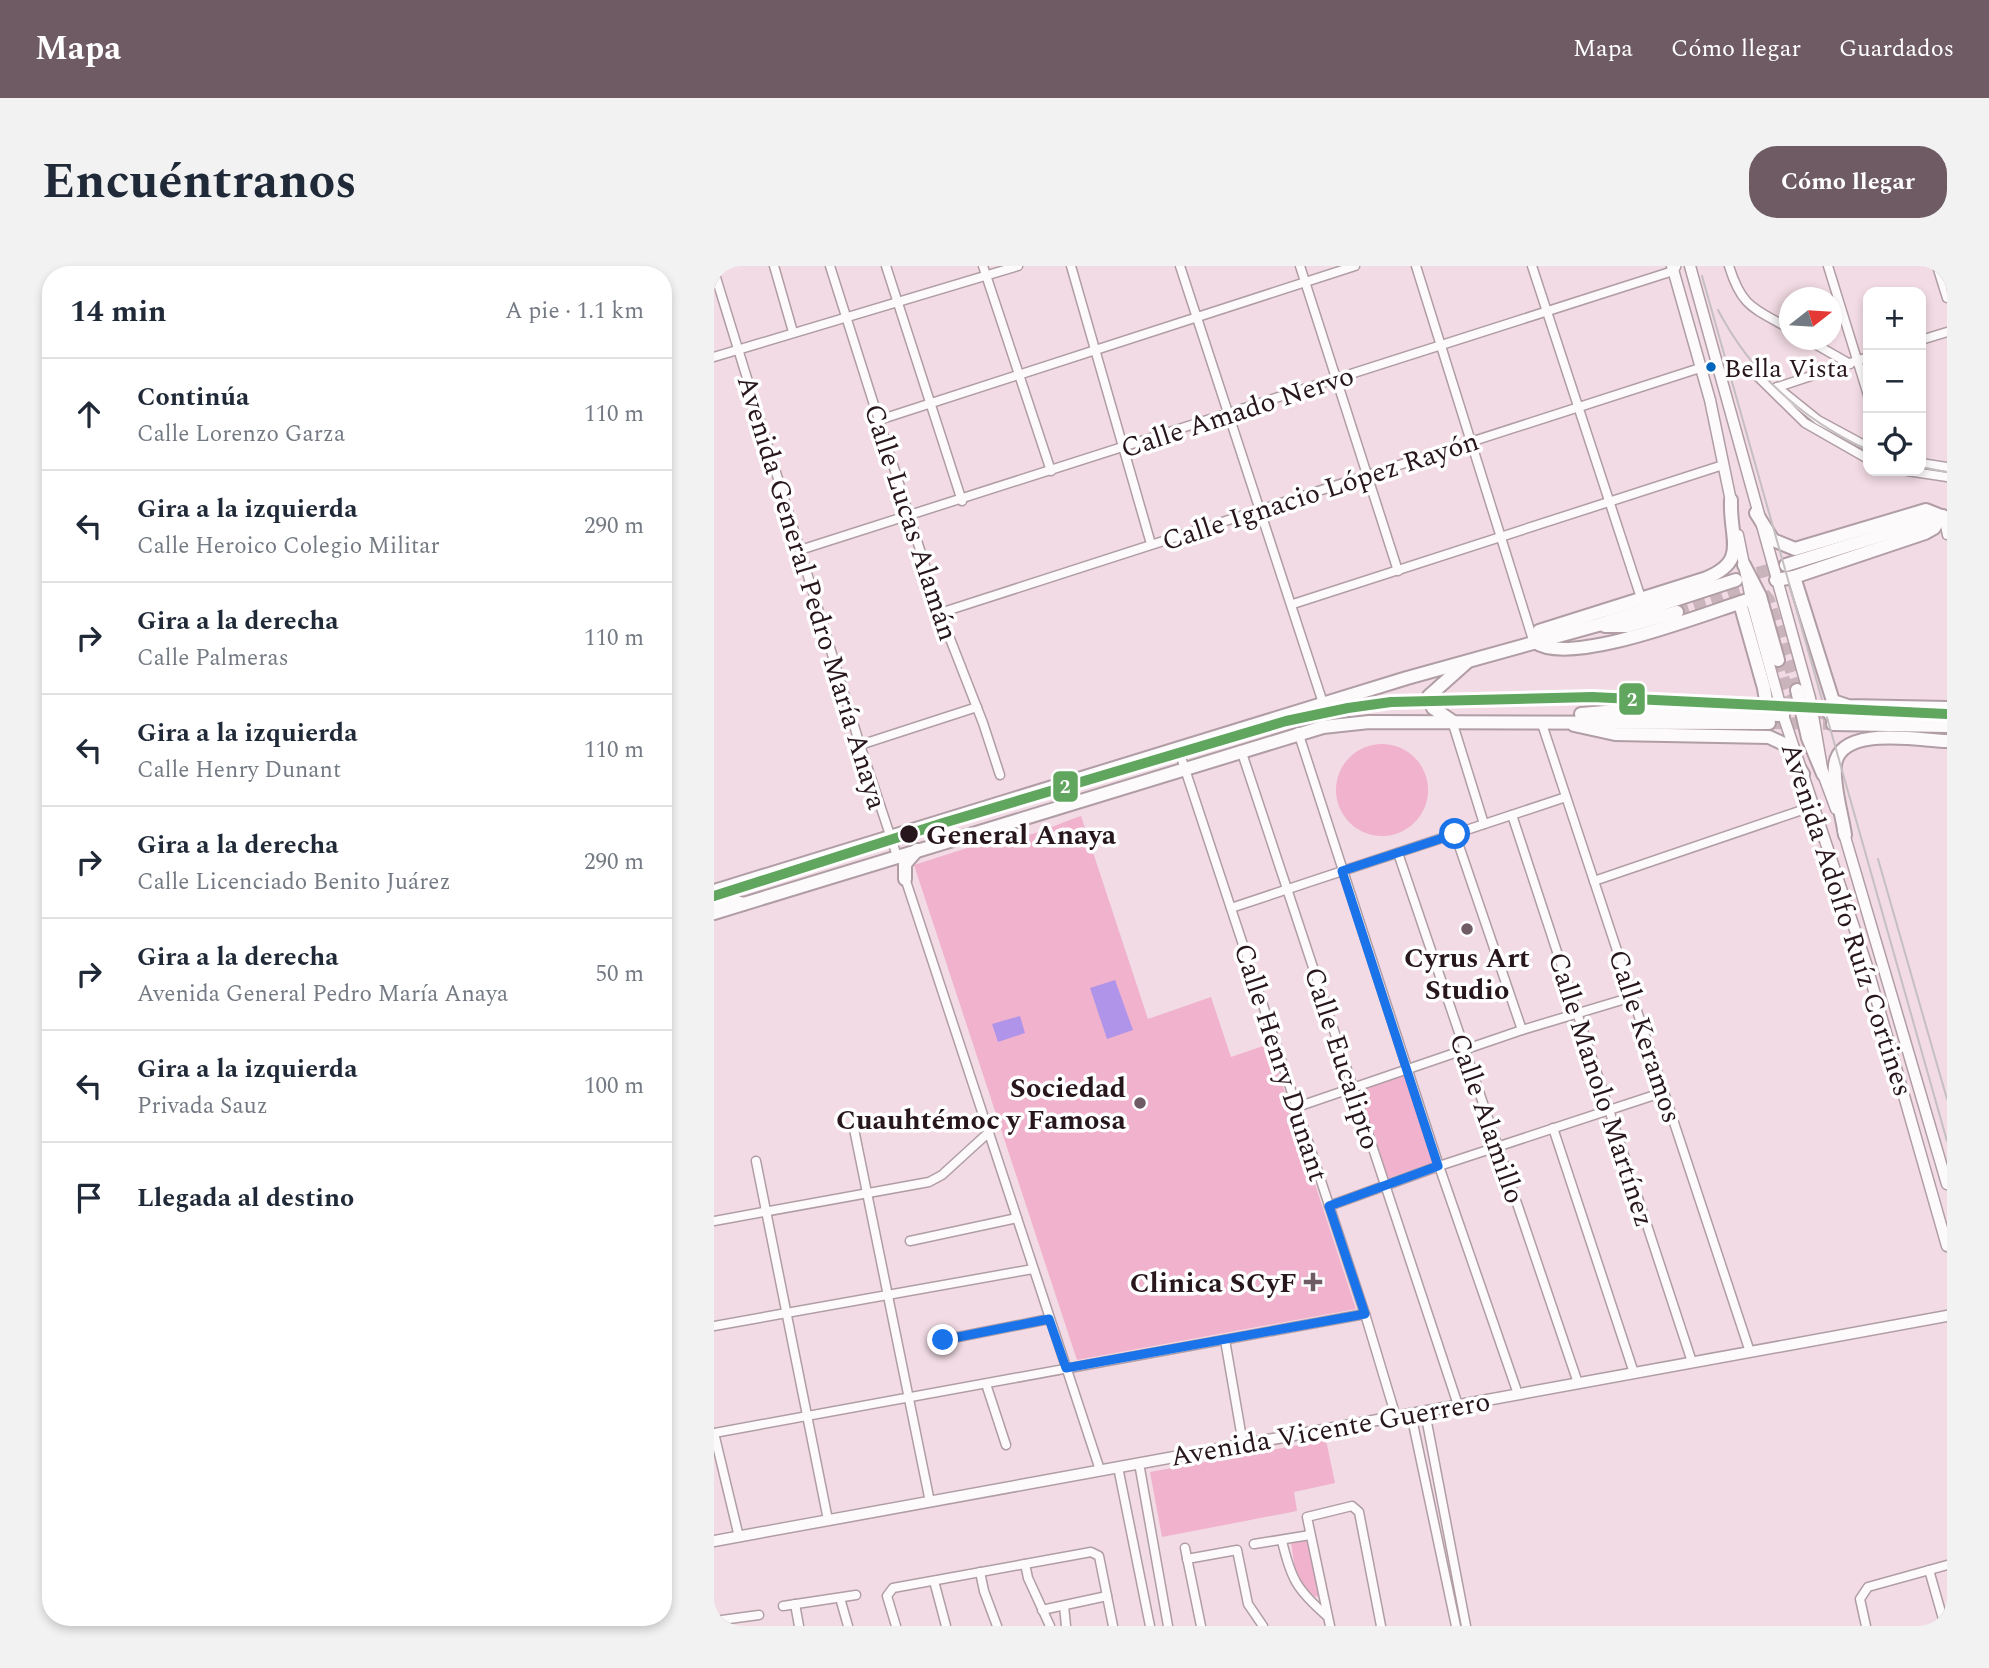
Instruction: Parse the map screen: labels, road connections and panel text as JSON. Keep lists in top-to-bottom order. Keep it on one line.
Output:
{"streets":{"main road":["Avenida Adolfo Ruíz Cortines","Avenida Vicente Guerrero"],"street":["Calle Amado Nervo","Calle Ignacio López Rayón","Calle Lucas Alamán","Avenida General Pedro María Anaya","Calle Keramos","Calle Eucalipto","Calle Henry Dunant","Calle Manolo Martínez","Calle Alamillo"]},"crossings":[["Calle Amado Nervo","Calle Lucas Alamán"],["Calle Amado Nervo","Avenida General Pedro María Anaya"],["Calle Amado Nervo","Avenida Adolfo Ruíz Cortines"],["Calle Ignacio López Rayón","Calle Lucas Alamán"],["Calle Ignacio López Rayón","Avenida Adolfo Ruíz Cortines"],["Avenida General Pedro María Anaya","Avenida Vicente Guerrero"],["Calle Keramos","Avenida Vicente Guerrero"],["Calle Eucalipto","Avenida Vicente Guerrero"],["Calle Henry Dunant","Avenida Vicente Guerrero"],["Calle Manolo Martínez","Avenida Vicente Guerrero"],["Calle Alamillo","Avenida Vicente Guerrero"]],"places":{"other":["Bella Vista","General Anaya","Cyrus Art Studio","Sociedad Cuauhtémoc y Famosa"],"health":["Clinica SCyF"]},"lines":["transit line 2"],"north":"right","page":{"header":"Mapa","nav":["Mapa","Cómo llegar","Guardados"],"title":"Encuéntranos","buttons":"Cómo llegar","heading":["14 min","A pie · 1.1 km"],"map_buttons":["+","−"],"list":[["Continúa","Calle Lorenzo Garza","110 m"],["Gira a la izquierda","Calle Heroico Colegio Militar","290 m"],["Gira a la derecha","Calle Palmeras","110 m"],["Gira a la izquierda","Calle Henry Dunant","110 m"],["Gira a la derecha","Calle Licenciado Benito Juárez","290 m"],["Gira a la derecha","Avenida General Pedro María Anaya","50 m"],["Gira a la izquierda","Privada Sauz","100 m"],"Llegada al destino"]}}
